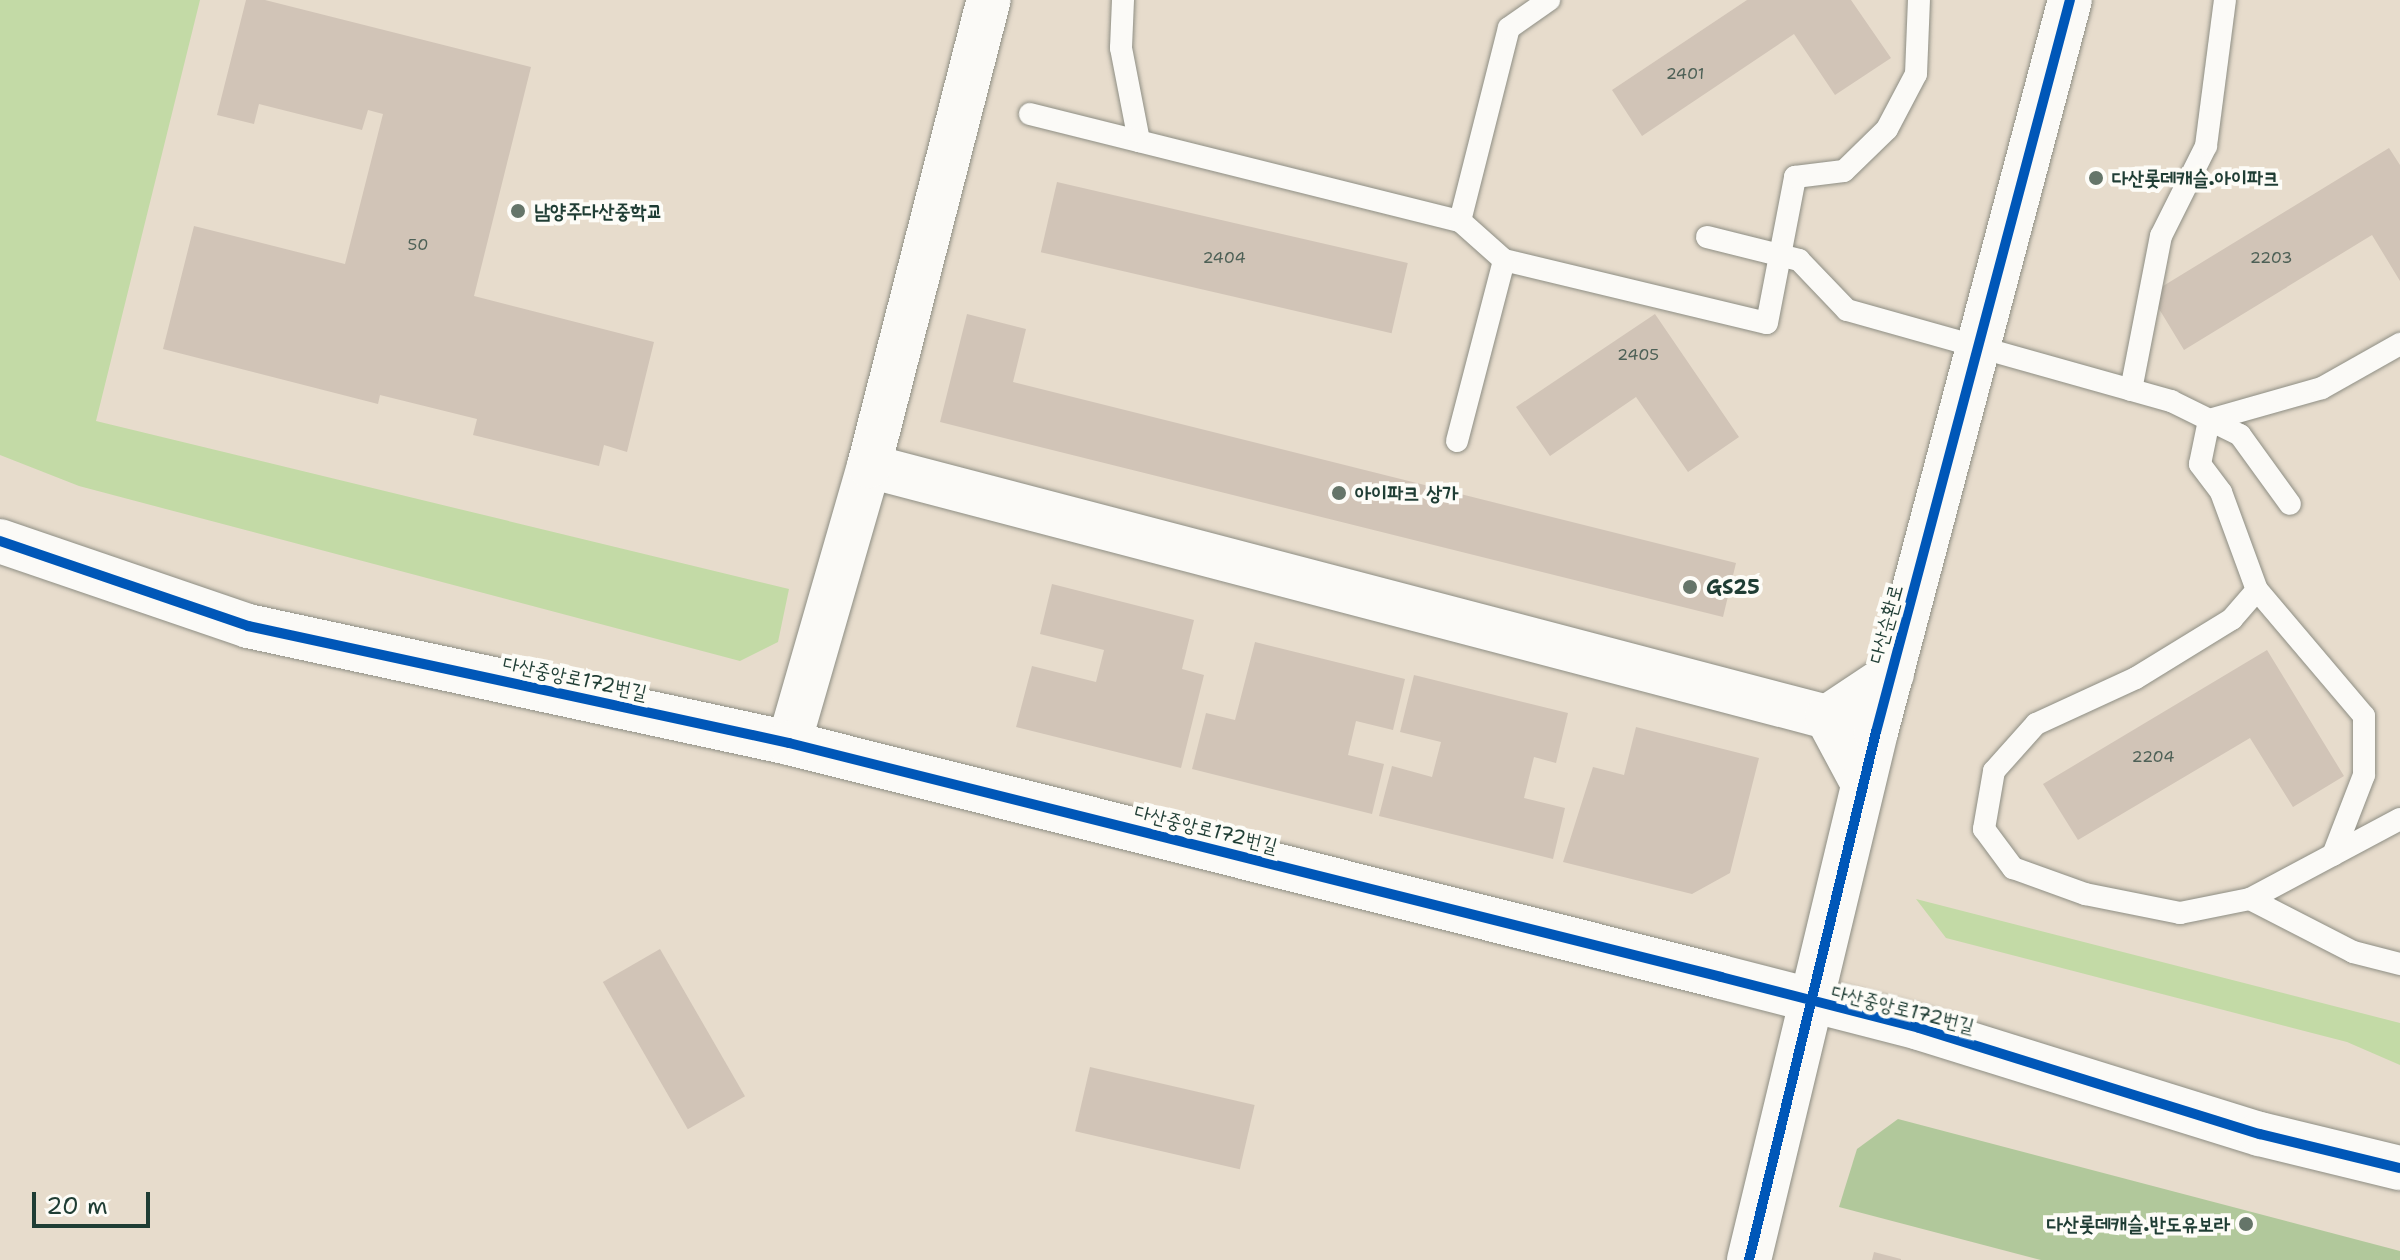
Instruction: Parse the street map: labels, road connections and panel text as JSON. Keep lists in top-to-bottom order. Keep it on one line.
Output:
{"streets":{"street":["다산순환로","다산중앙로172번길"]},"crossings":[["다산순환로","다산중앙로172번길"]],"places":["다산롯데캐슬.아이파크","남양주다산중학교","아이파크 상가","GS25","다산롯데캐슬.반도유보라"],"house_numbers":["2401","50","2404","2203","2405","2204"],"scale_bar":"20 m"}
